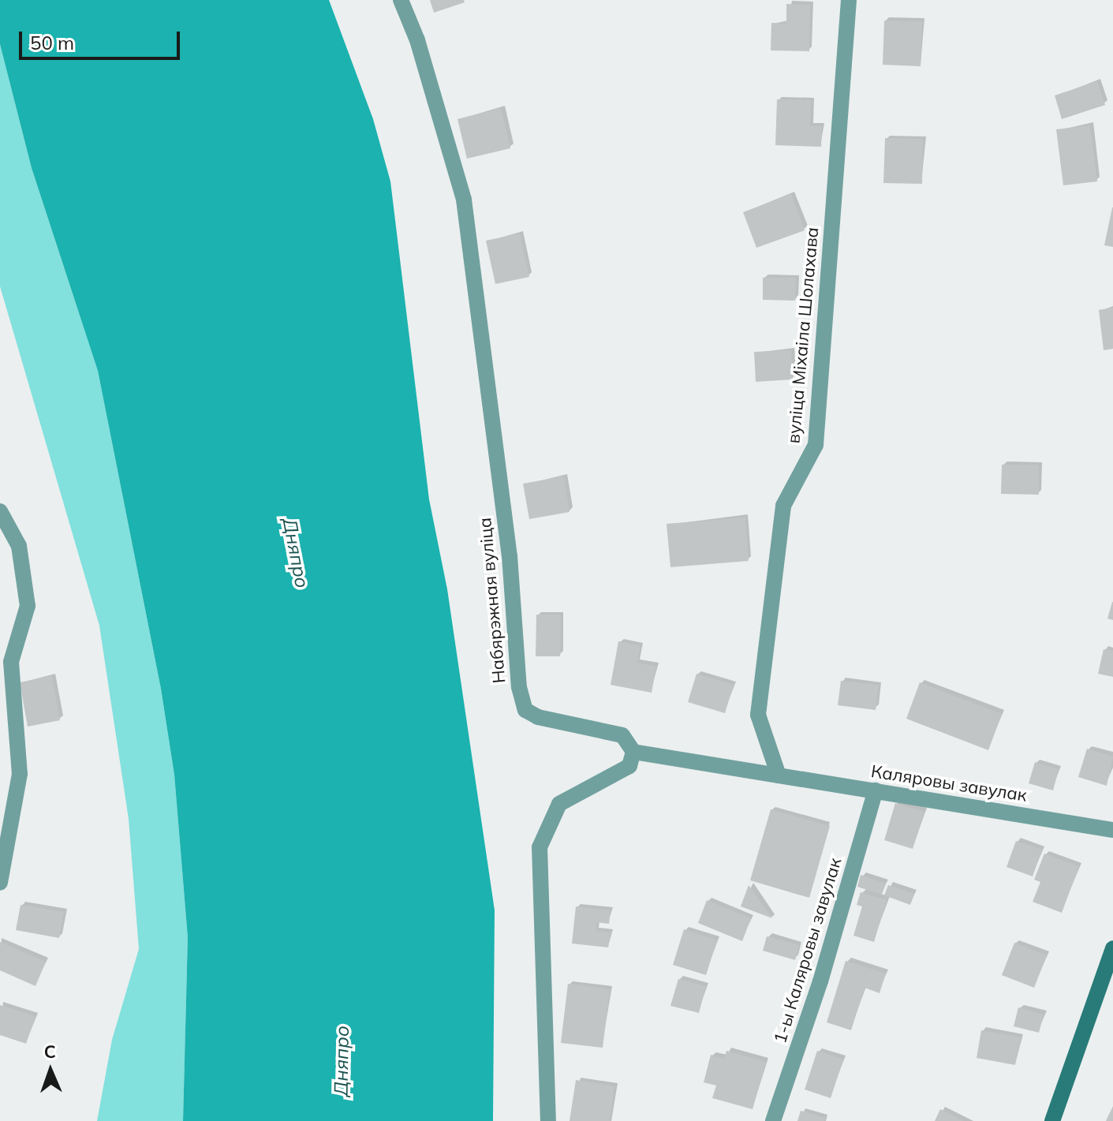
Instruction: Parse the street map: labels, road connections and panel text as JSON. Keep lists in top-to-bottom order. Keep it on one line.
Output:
{"streets":{"street":["вуліца Міхаіла Шолахава","Набярэжная вуліца","Каляровы завулак","1-ы Каляровы завулак"]},"crossings":[["вуліца Міхаіла Шолахава","Каляровы завулак"],["Набярэжная вуліца","Каляровы завулак"],["Каляровы завулак","1-ы Каляровы завулак"]],"water":["Дняпро"],"scale_bar":"50 m","north":"top"}
